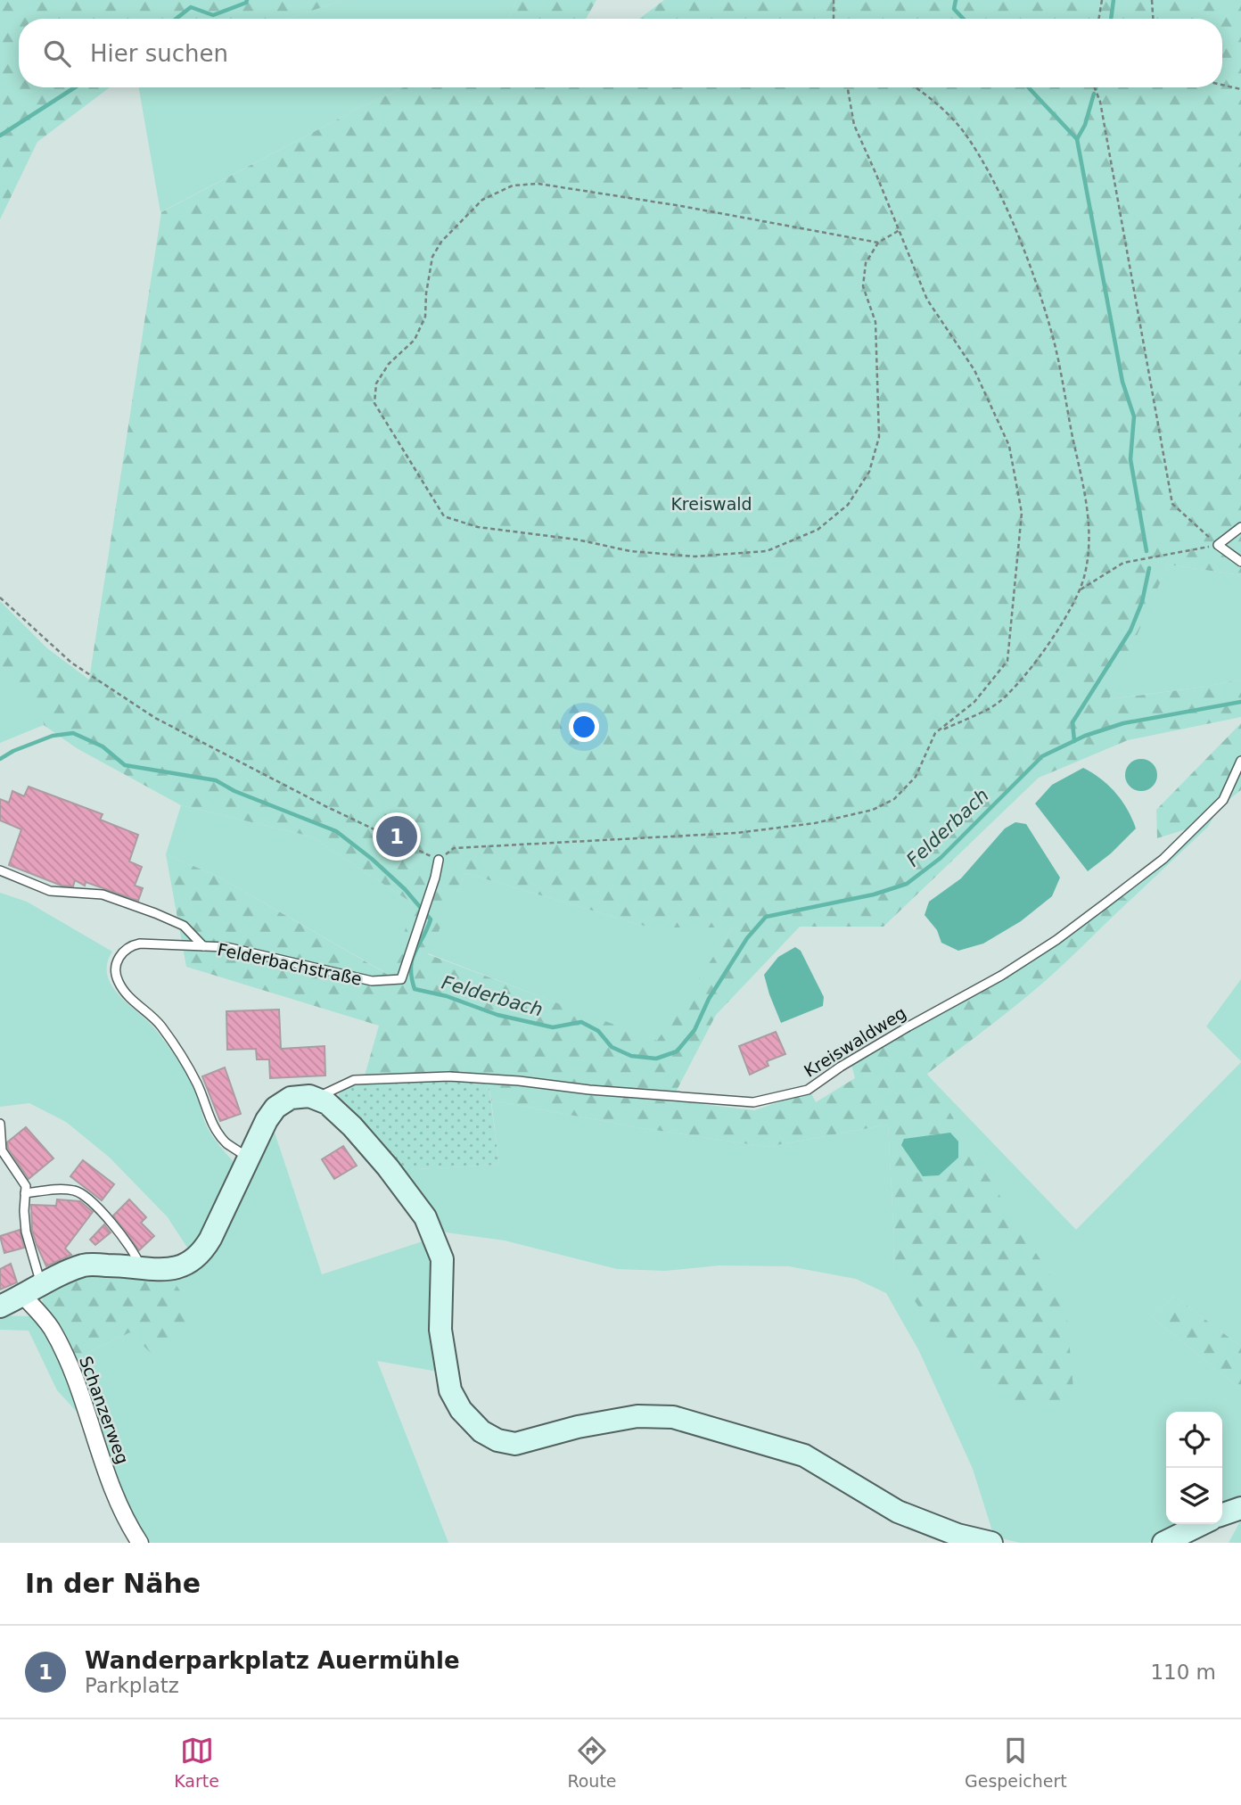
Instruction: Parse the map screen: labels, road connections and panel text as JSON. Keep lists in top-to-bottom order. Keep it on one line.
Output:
{"streets":{"street":["Schanzerweg"],"lane":["Felderbachstraße","Kreiswaldweg"]},"water":["Felderbach"],"parks":["Kreiswald"],"page":{"search":"Hier suchen","pins":"1","heading":"In der Nähe","list":[{"mark":"1","name":"Wanderparkplatz Auermühle","note":"Parkplatz","value":"110 m"}],"nav":["Karte","Route","Gespeichert"]}}
